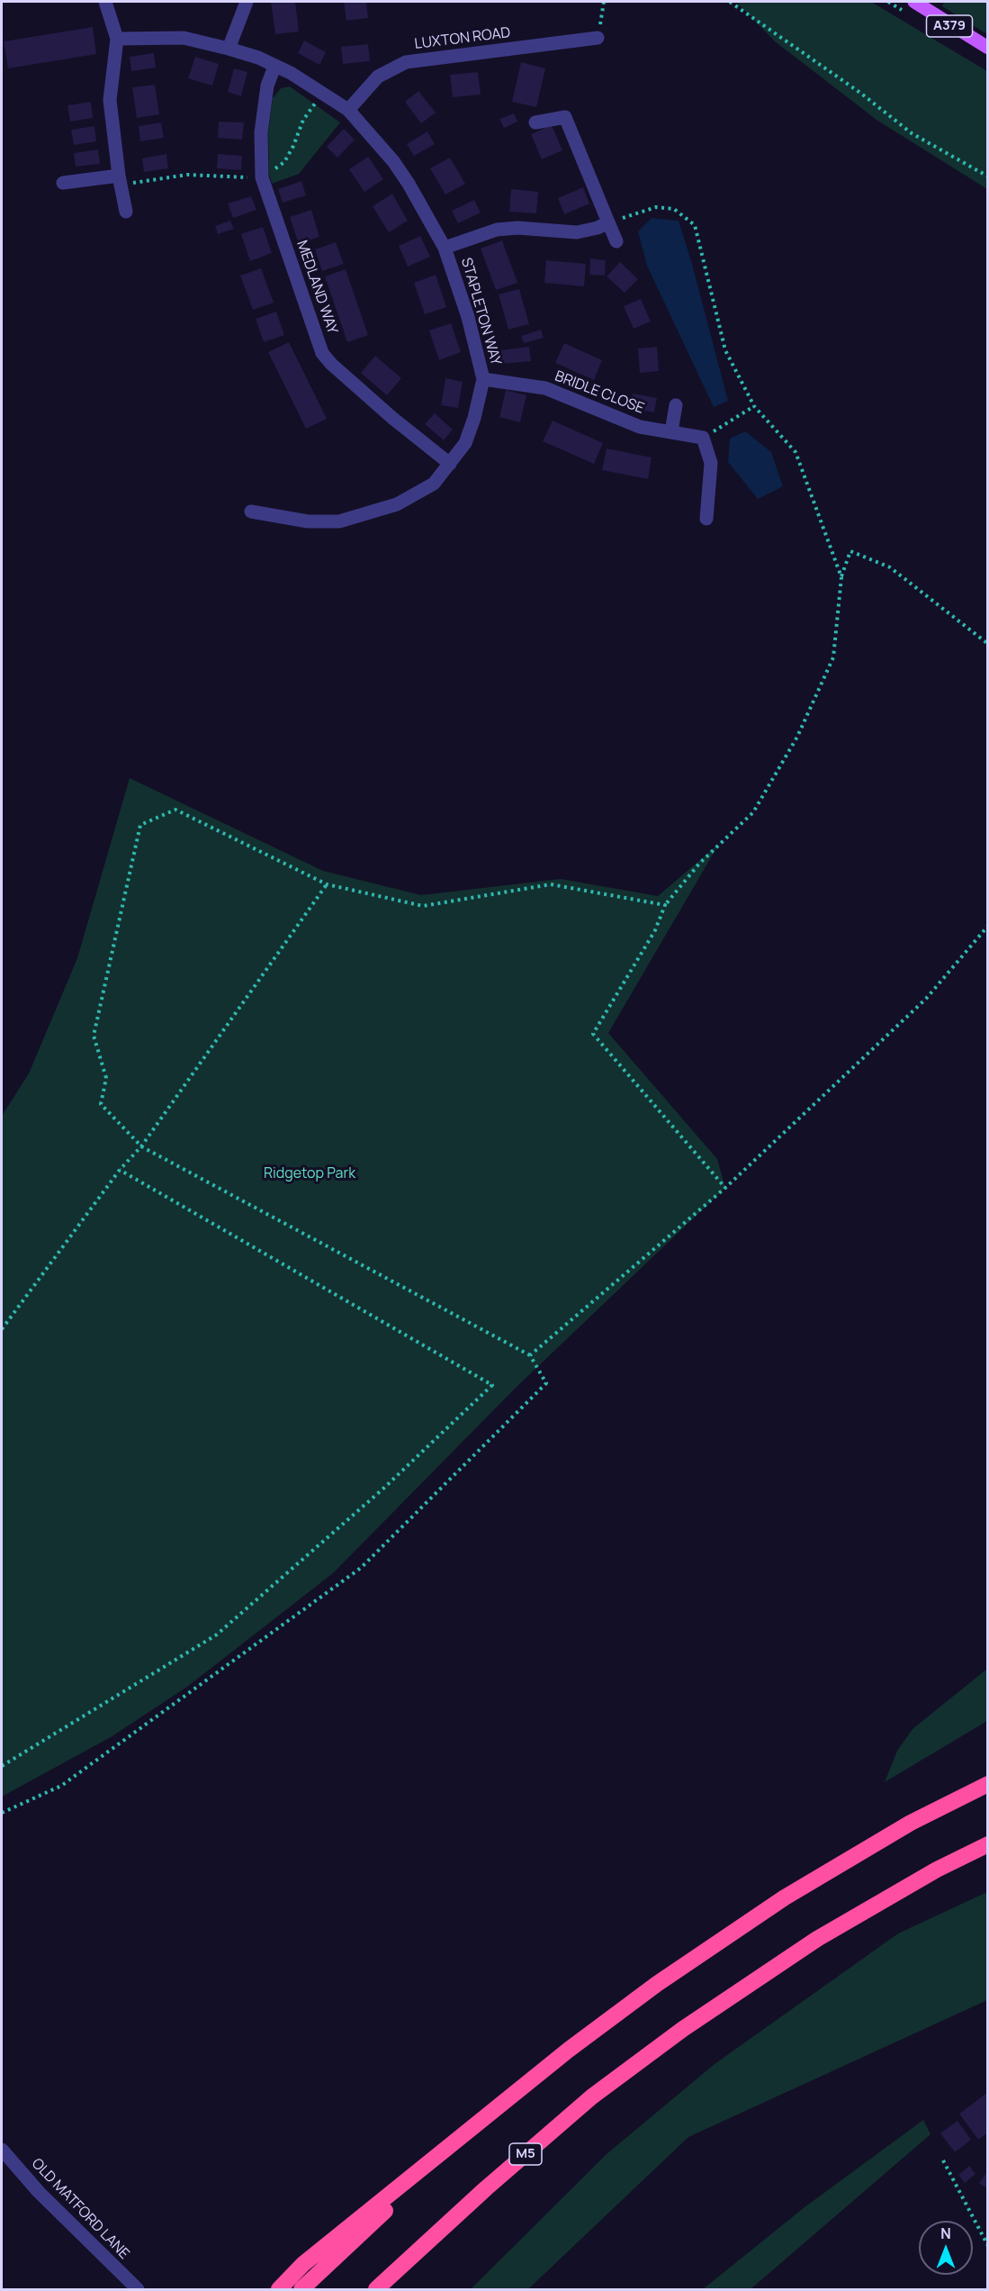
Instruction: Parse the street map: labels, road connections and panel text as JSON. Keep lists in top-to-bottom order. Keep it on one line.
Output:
{"streets":{"highway":["M5"],"main road":["A379"],"street":["LUXTON ROAD","MEDLAND WAY","STAPLETON WAY","BRIDLE CLOSE","OLD MATFORD LANE"]},"crossings":[["LUXTON ROAD","STAPLETON WAY"],["MEDLAND WAY","STAPLETON WAY"],["STAPLETON WAY","BRIDLE CLOSE"]],"parks":["Ridgetop Park"],"north":"top"}
